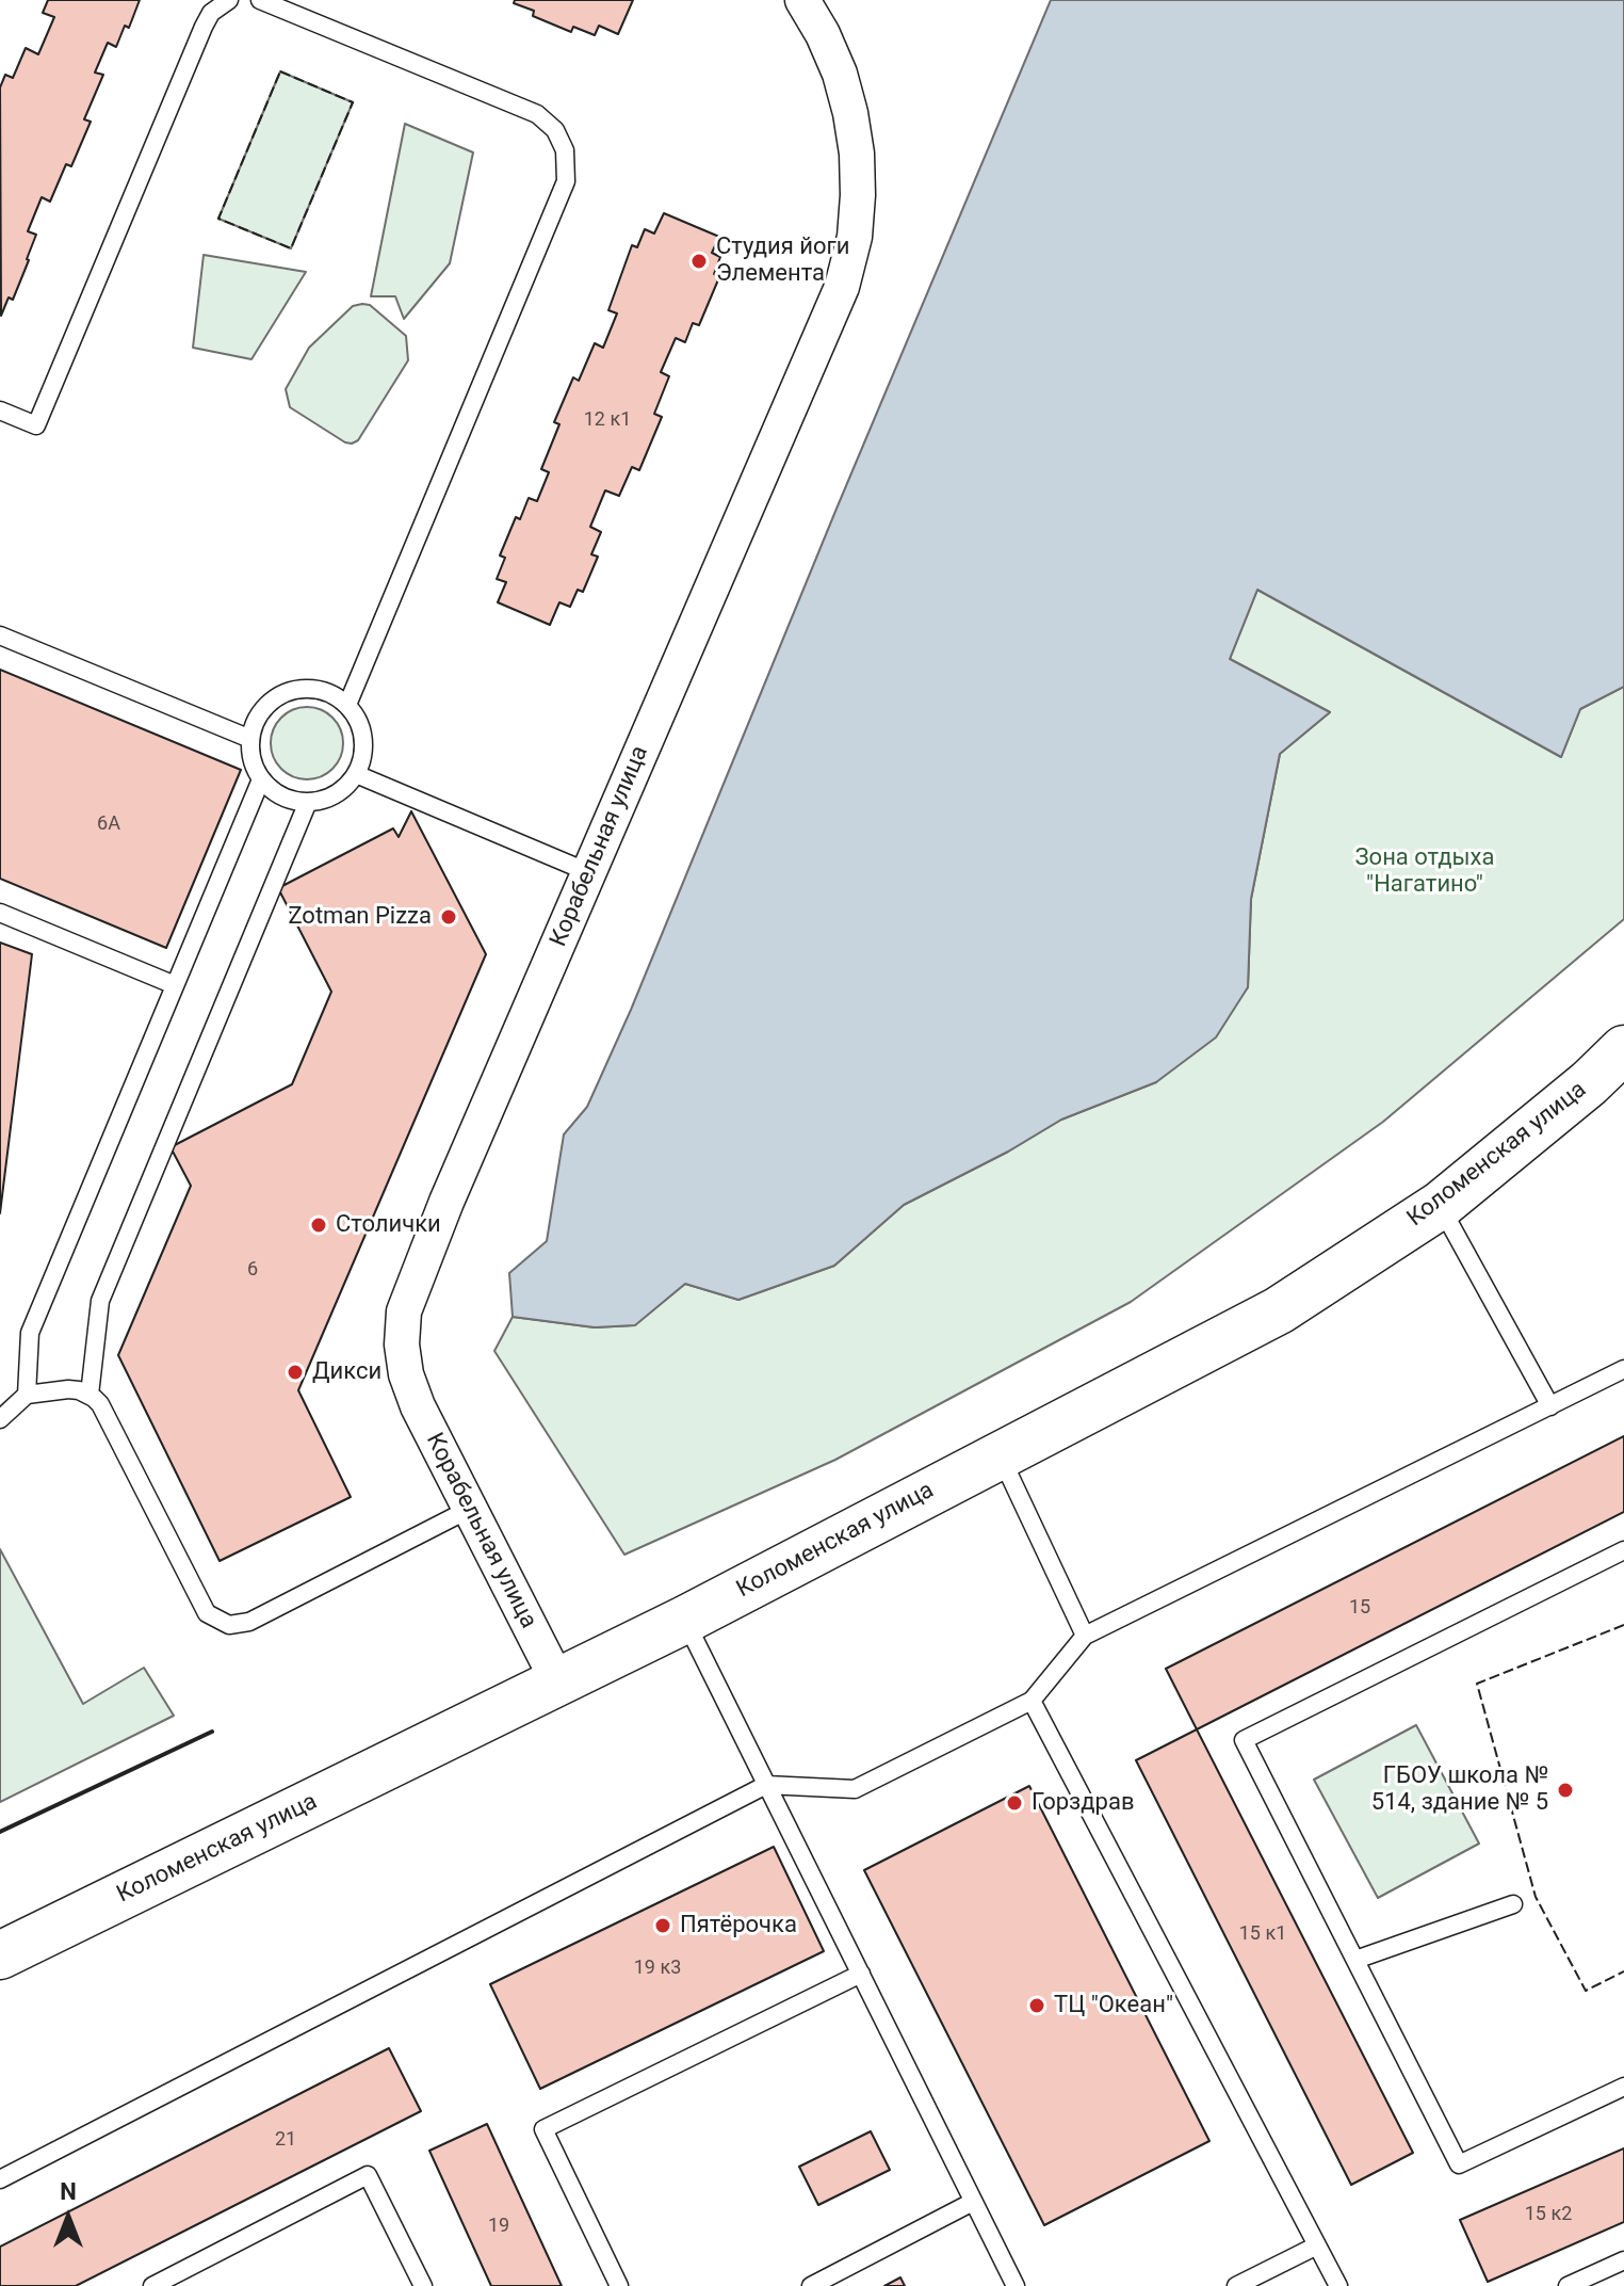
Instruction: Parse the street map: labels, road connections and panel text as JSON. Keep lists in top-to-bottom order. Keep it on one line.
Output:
{"streets":{"street":["Корабельная улица","Коломенская улица"]},"crossings":[["Корабельная улица","Коломенская улица"]],"parks":["Зона отдыха \"Нагатино\""],"places":["Студия йоги Элемента","Zotman Pizza","Столички","Дикси","ГБОУ школа № 514, здание № 5","Горздрав","Пятёрочка","ТЦ \"Океан\""],"house_numbers":["12 к1","6А","6","15","15 к1","19 к3","21","15 к2","19"],"north":"top"}
